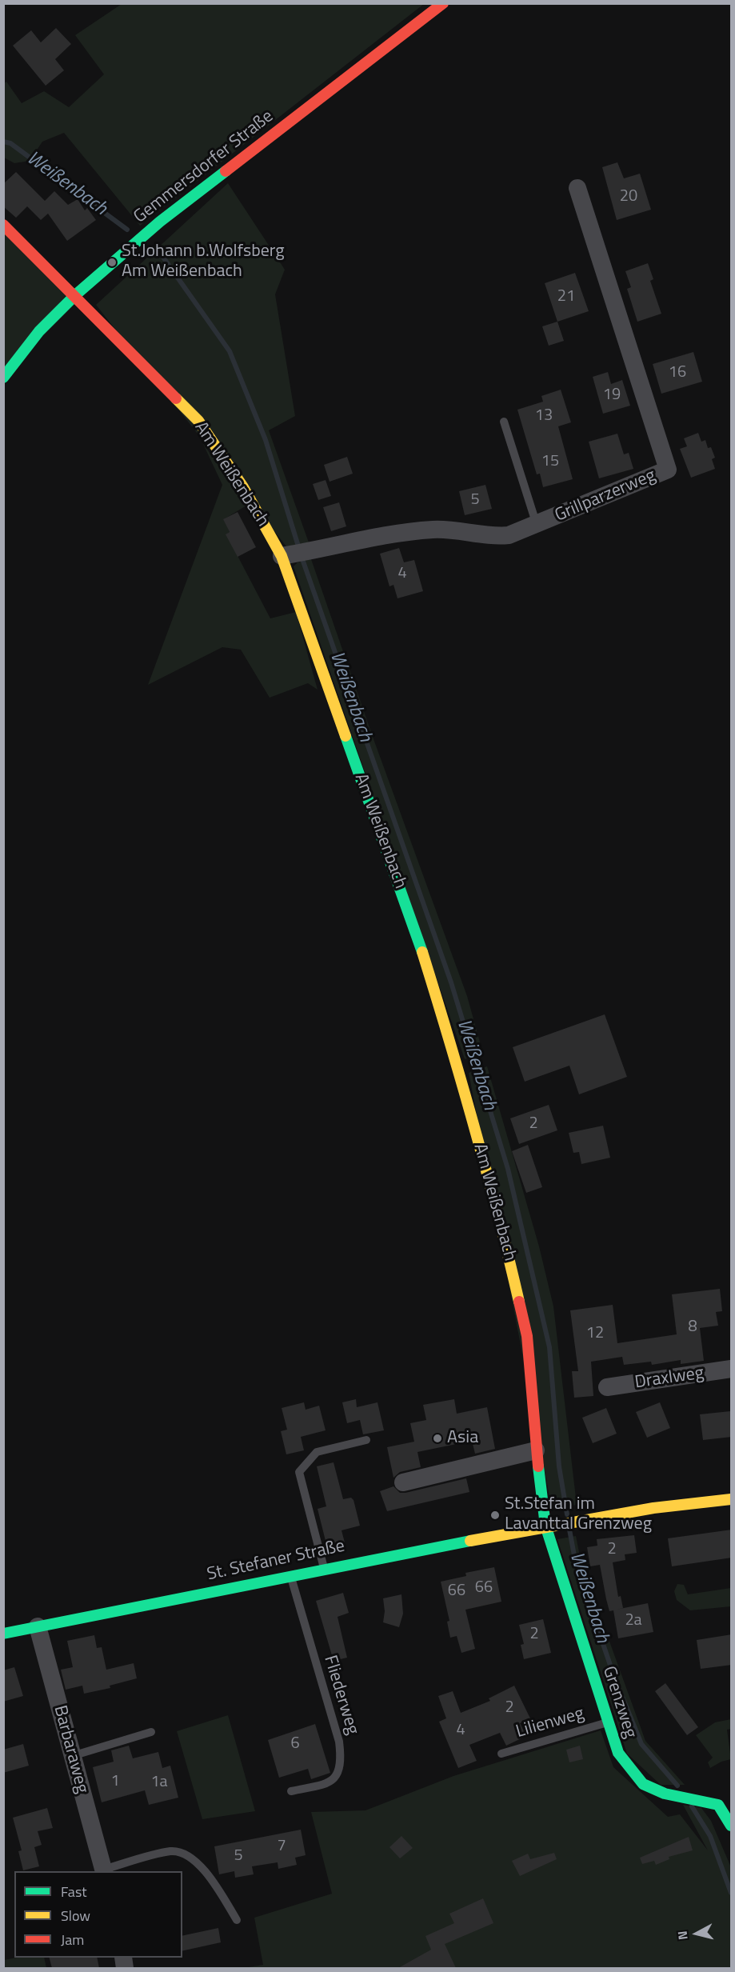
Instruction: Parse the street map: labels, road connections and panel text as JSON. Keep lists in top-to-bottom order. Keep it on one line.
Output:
{"streets":{"street":["Gemmersdorfer Straße","Am Weißenbach","Grillparzerweg","Draxlweg","St. Stefaner Straße","Grenzweg","Barbaraweg"],"lane":["Fliederweg","Lilienweg"]},"crossings":[["Gemmersdorfer Straße","Am Weißenbach"],["Am Weißenbach","Grillparzerweg"],["Am Weißenbach","St. Stefaner Straße"],["Am Weißenbach","Grenzweg"],["St. Stefaner Straße","Fliederweg"],["St. Stefaner Straße","Grenzweg"],["St. Stefaner Straße","Barbaraweg"],["Grenzweg","Lilienweg"]],"water":["Weißenbach"],"places":["St.Johann b.Wolfsberg Am Weißenbach","Asia","St.Stefan im Lavanttal Grenzweg"],"house_numbers":["20","21","16","19","13","15","5","4","2","8","12","2","66","66","2a","2","2","4","6","1","1a","7","5"],"legend":["Fast","Slow","Jam"],"north":"left"}
